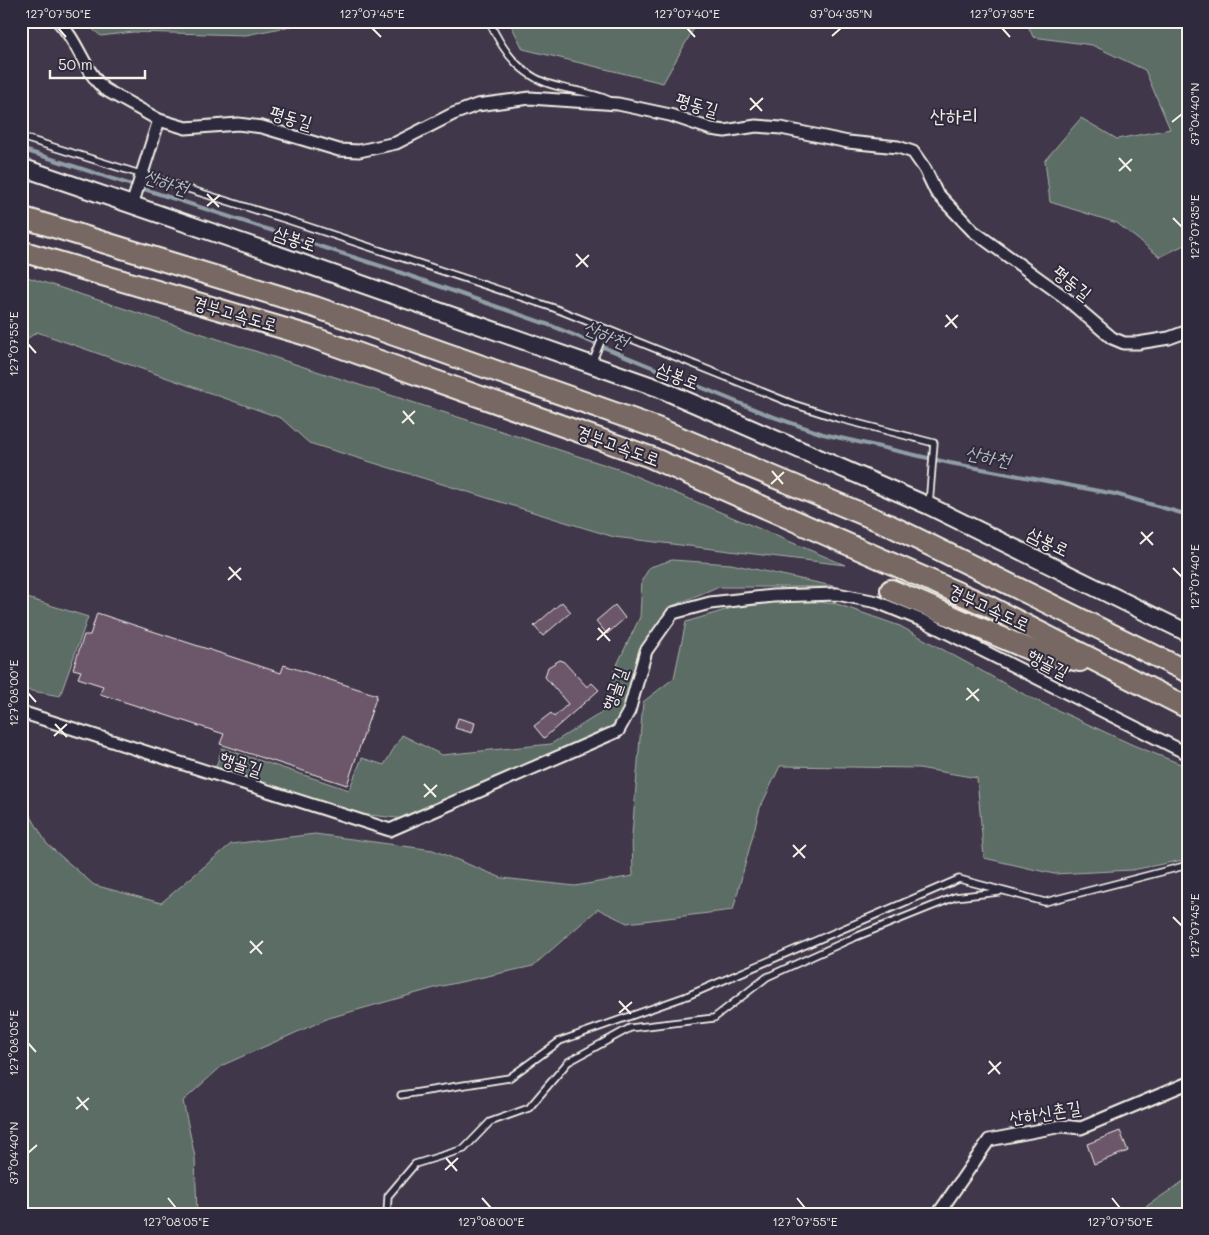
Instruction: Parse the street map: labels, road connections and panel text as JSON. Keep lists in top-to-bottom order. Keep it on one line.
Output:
{"streets":{"highway":["경부고속도로"],"main road":["삼봉로"],"street":["평동길","행골길","산하신촌길"]},"districts":["산하리"],"water":["산하천"],"scale_bar":"50 m","coordinates":["127°07'50\"E","127°07'45\"E","127°07'40\"E","37°04'35\"N","127°07'35\"E","37°04'40\"N","127°07'55\"E","127°08'00\"E","127°08'05\"E"]}
